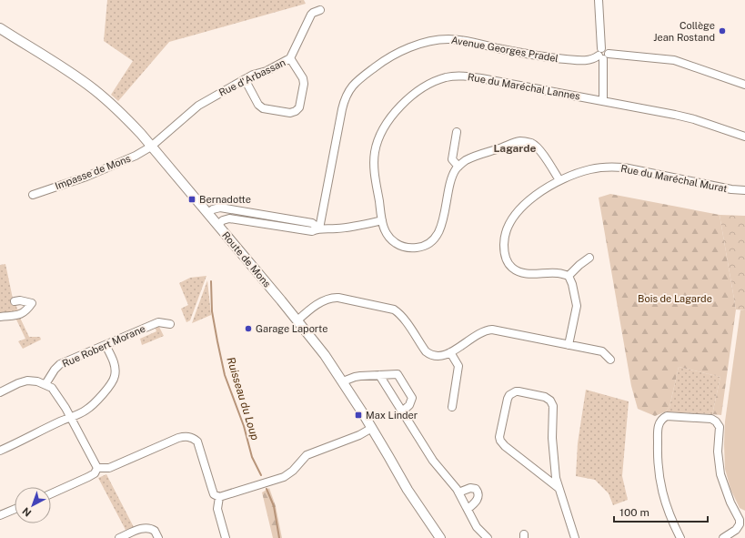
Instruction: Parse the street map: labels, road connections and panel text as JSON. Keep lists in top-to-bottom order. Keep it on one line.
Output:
{"streets":{"main road":["Route de Mons"],"street":["Avenue Georges Pradel","Rue d'Arbassan","Rue du Maréchal Lannes","Impasse de Mons","Rue du Maréchal Murat","Rue Robert Morane"]},"crossings":[["Rue d'Arbassan","Impasse de Mons"],["Rue d'Arbassan","Route de Mons"],["Impasse de Mons","Route de Mons"]],"districts":["Lagarde"],"water":["Ruisseau du Loup"],"parks":["Bois de Lagarde"],"places":{"other":["Collège Jean Rostand","Garage Laporte"],"transit":["Bernadotte","Max Linder"]},"scale_bar":"100 m","north":"bottom left"}
